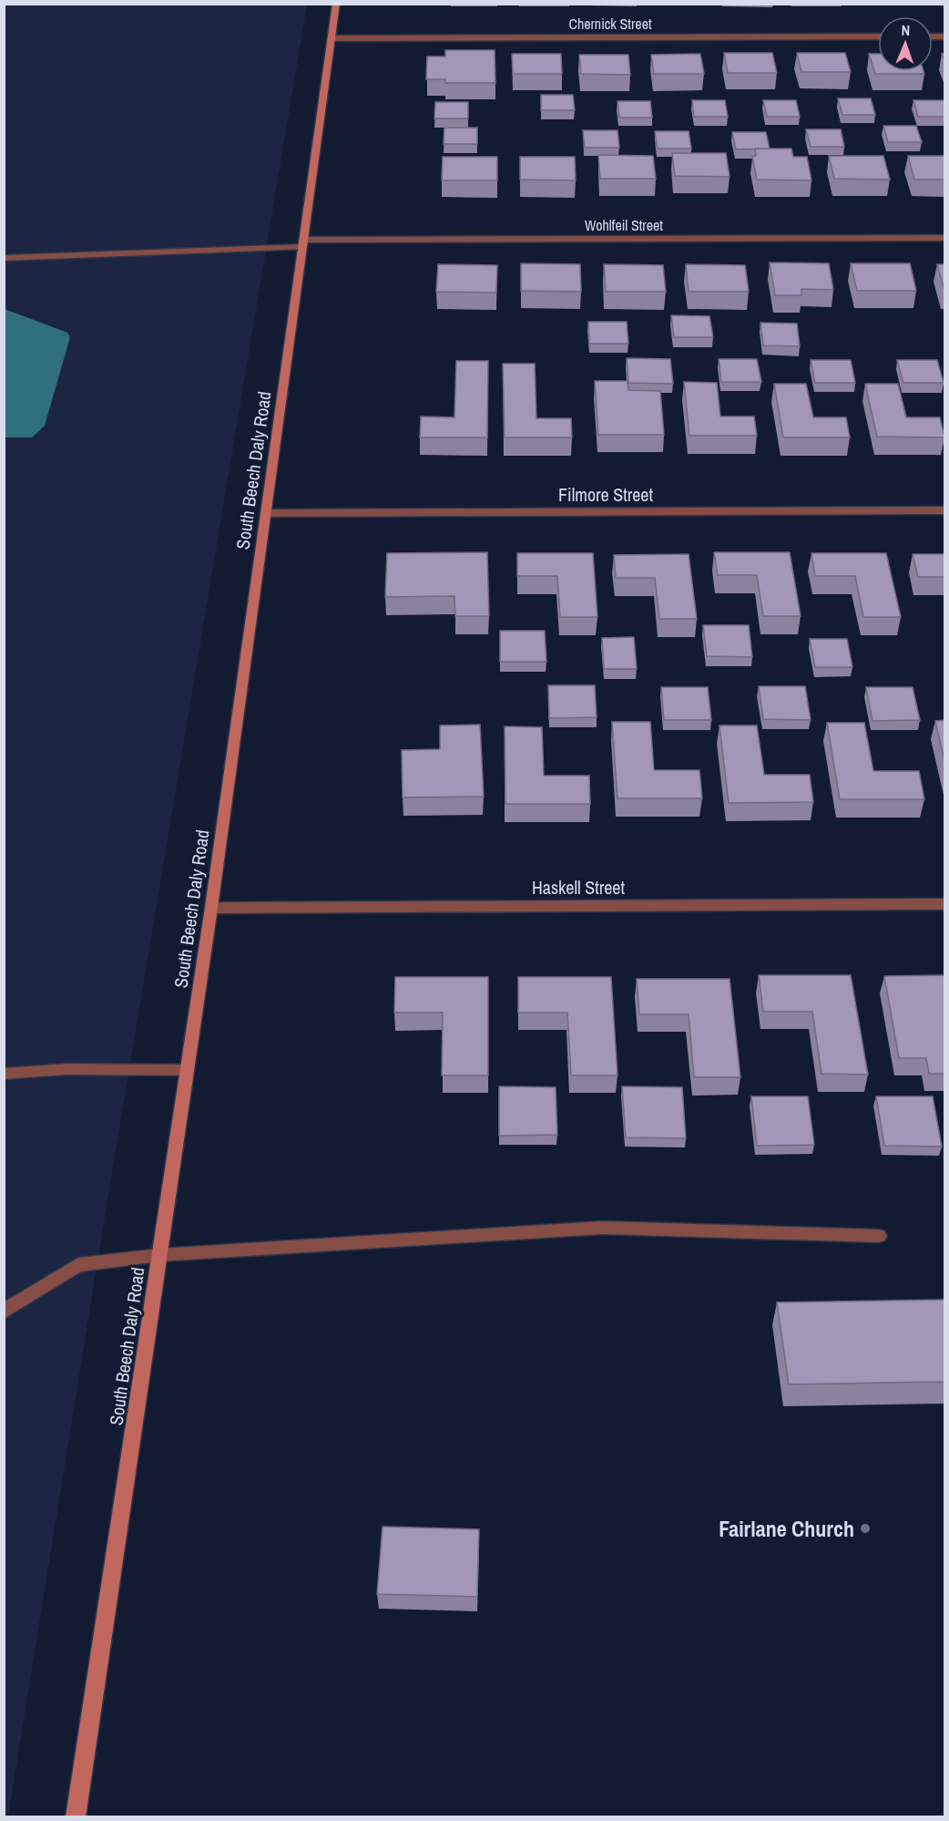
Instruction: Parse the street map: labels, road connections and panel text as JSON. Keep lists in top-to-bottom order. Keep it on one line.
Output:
{"streets":{"street":["Chernick Street","Wohlfeil Street","South Beech Daly Road","Filmore Street","Haskell Street"]},"crossings":[["Chernick Street","South Beech Daly Road"],["Wohlfeil Street","South Beech Daly Road"],["South Beech Daly Road","Filmore Street"],["South Beech Daly Road","Haskell Street"]],"places":["Fairlane Church"],"north":"top"}
